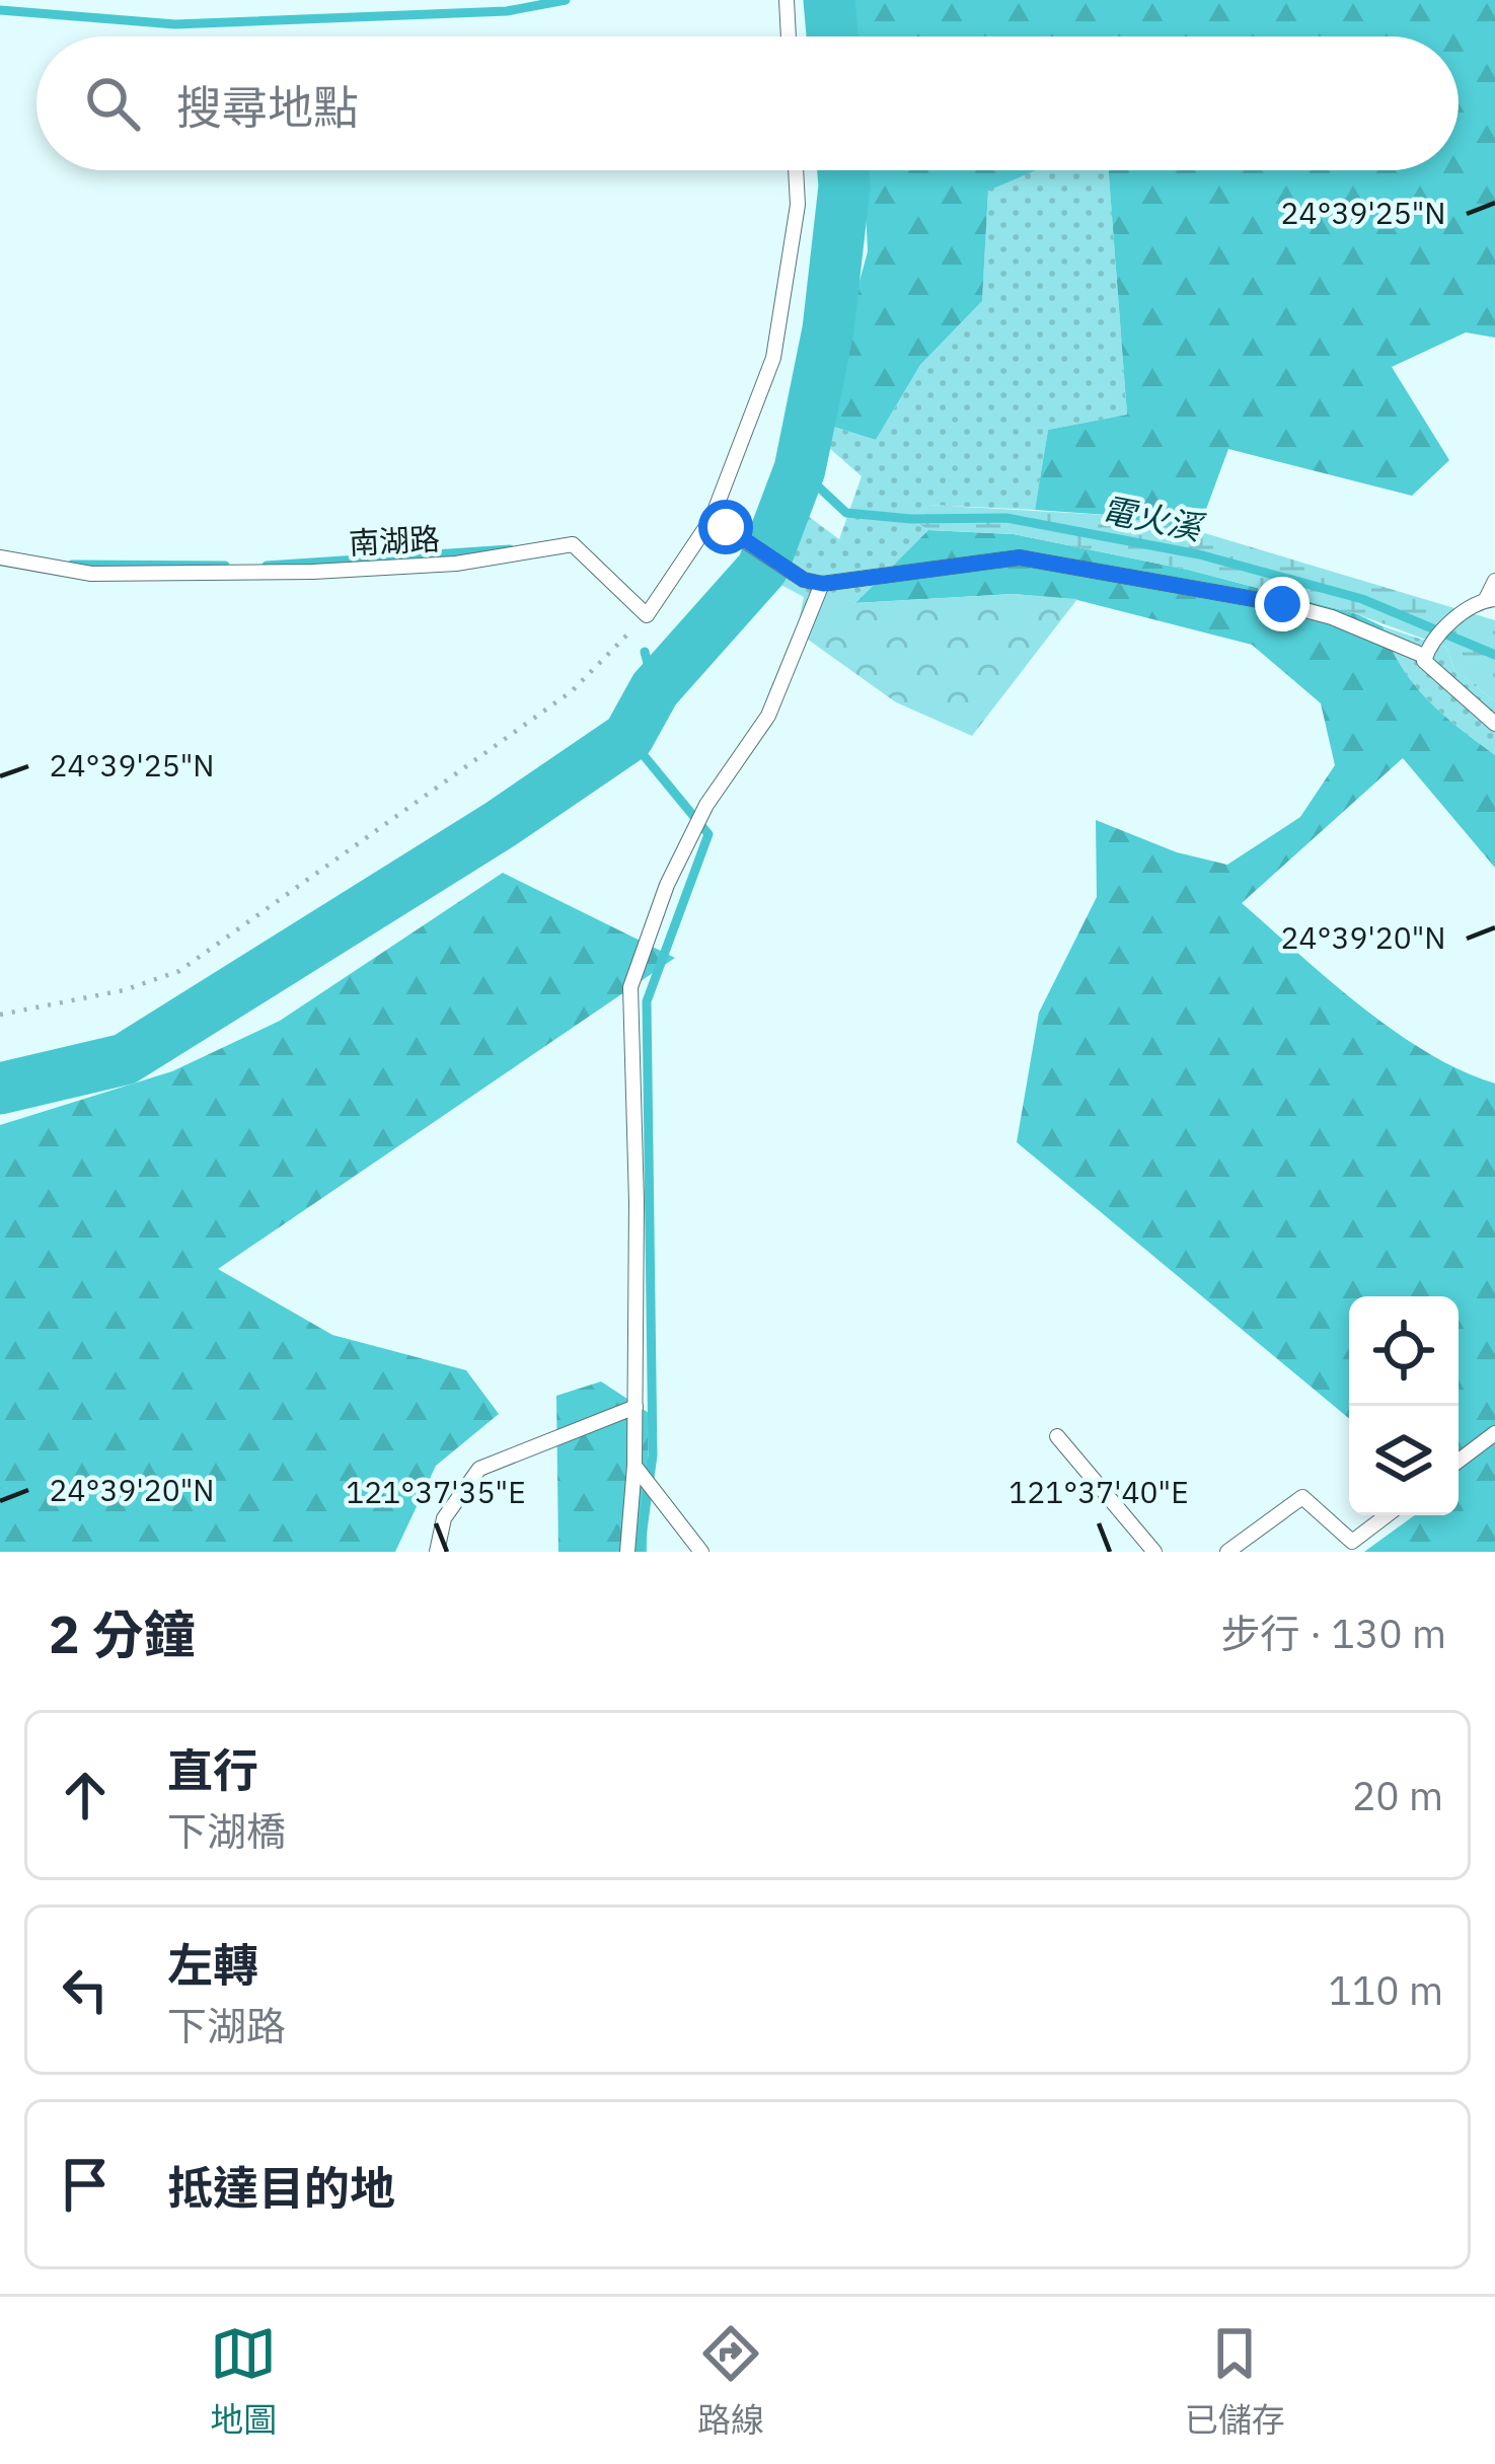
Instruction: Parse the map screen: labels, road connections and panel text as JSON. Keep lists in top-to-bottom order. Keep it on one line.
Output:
{"streets":{"lane":["南湖路"]},"water":["電火溪"],"page":{"search":"搜尋地點","heading":["2 分鐘","步行 · 130 m"],"list":[["直行","下湖橋","20 m"],["左轉","下湖路","110 m"],"抵達目的地"],"nav":["地圖","路線","已儲存"]},"coordinates":["24°39'25\"N","24°39'20\"N","121°37'35\"E","121°37'40\"E"]}
